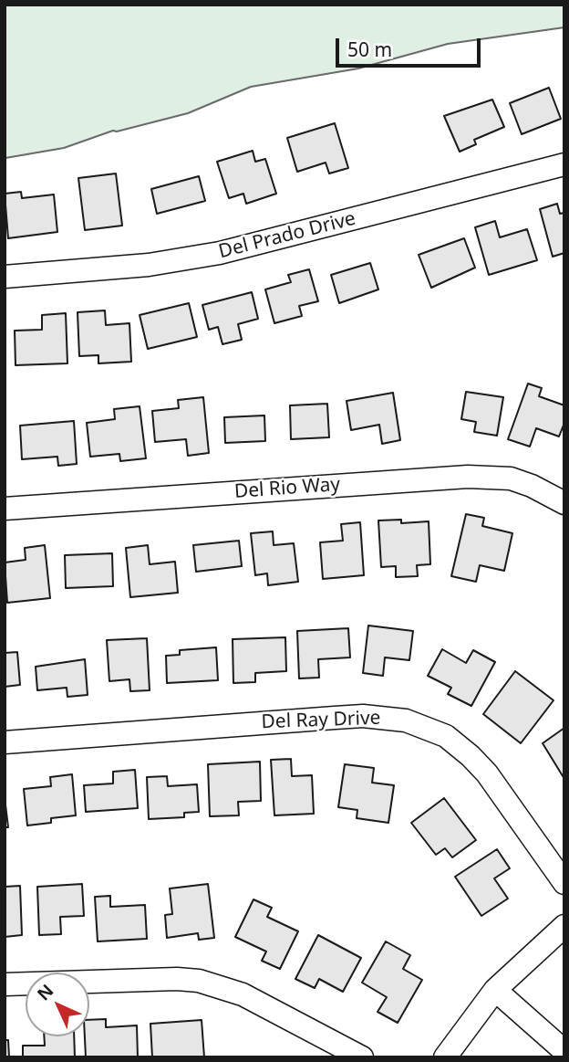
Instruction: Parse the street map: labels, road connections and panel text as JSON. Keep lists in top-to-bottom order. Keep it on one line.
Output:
{"streets":{"street":["Del Prado Drive","Del Rio Way","Del Ray Drive"]},"scale_bar":"50 m","north":"top left"}
